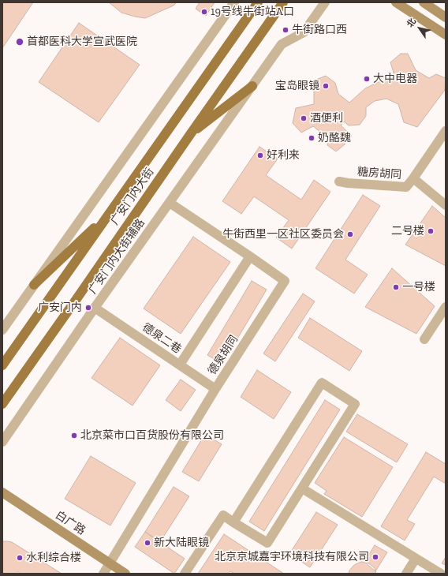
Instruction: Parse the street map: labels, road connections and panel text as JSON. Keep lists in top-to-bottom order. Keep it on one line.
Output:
{"streets":{"main road":["广安门内大街","白广路"],"street":["糖房胡同","广安门内大街辅路","德泉二巷","德泉胡同"]},"crossings":[["广安门内大街辅路","德泉二巷"],["广安门内大街辅路","德泉胡同"],["德泉二巷","德泉胡同"],["德泉胡同","白广路"]],"places":["19号线牛街站A口","牛街路口西","首都医科大学宣武医院","大中电器","宝岛眼镜","酒便利","奶酪魏","好利来","二号楼","牛街西里一区社区委员会","一号楼","广安门内","北京菜市口百货股份有限公司","新大陆眼镜","北京京城嘉宇环境科技有限公司","水利综合楼"],"north":"top left"}
